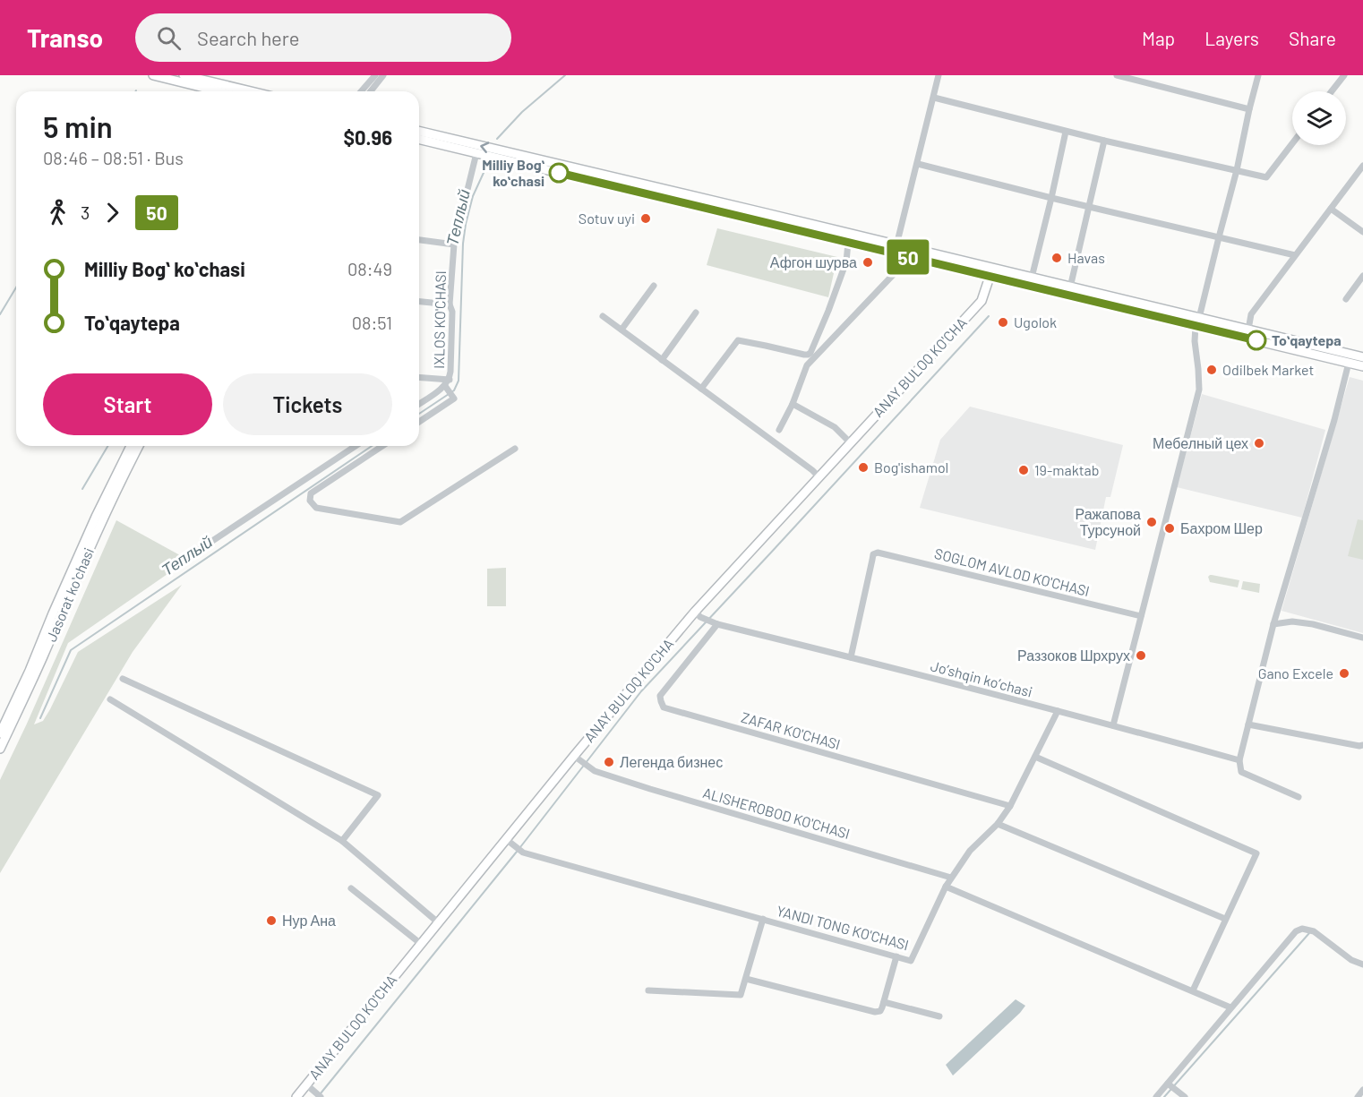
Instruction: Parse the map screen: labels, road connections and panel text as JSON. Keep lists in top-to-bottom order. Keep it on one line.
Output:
{"streets":{"main road":["ANAY BULOQ KO'CHA","Jasorat koʻchasi"],"street":["IXLOS KO'CHASI","SOGLOM AVLOD KO'CHASI","Joʼshqin koʼchasi","ZAFAR KO'CHASI","ALISHEROBOD KO'CHASI","YANDI TONG KO'CHASI"]},"crossings":[["ANAY BULOQ KO'CHA","Joʼshqin koʼchasi"],["ANAY BULOQ KO'CHA","ALISHEROBOD KO'CHASI"],["ANAY BULOQ KO'CHA","YANDI TONG KO'CHASI"],["SOGLOM AVLOD KO'CHASI","Joʼshqin koʼchasi"],["Joʼshqin koʼchasi","ZAFAR KO'CHASI"],["Joʼshqin koʼchasi","YANDI TONG KO'CHASI"],["ZAFAR KO'CHASI","YANDI TONG KO'CHASI"],["ALISHEROBOD KO'CHASI","YANDI TONG KO'CHASI"]],"water":["Теплый"],"places":["Milliy Bogʻ koʻchasi","Sotuv uyi","Havas","Афгон шурва","Ugolok","Toʻqaytepa","Odilbek Market","Мебелный цех","Bog'ishamol","19-maktab","Ражапова Турсуной","Бахром Шер","Раззоков Шрхрух","Gano Excele","Легенда бизнес","Нур Ана"],"lines":["bus line 50"],"page":{"header":"Transo","search":"Search here","nav":["Map","Layers","Share"],"on_map":"50","heading":["5 min","08:46 – 08:51 · Bus","$0.96"],"legs":["3","50"],"list":[{"name":"Milliy Bogʻ koʻchasi","value":"08:49"},{"name":"Toʻqaytepa","value":"08:51"}],"buttons":["Start","Tickets"]}}
